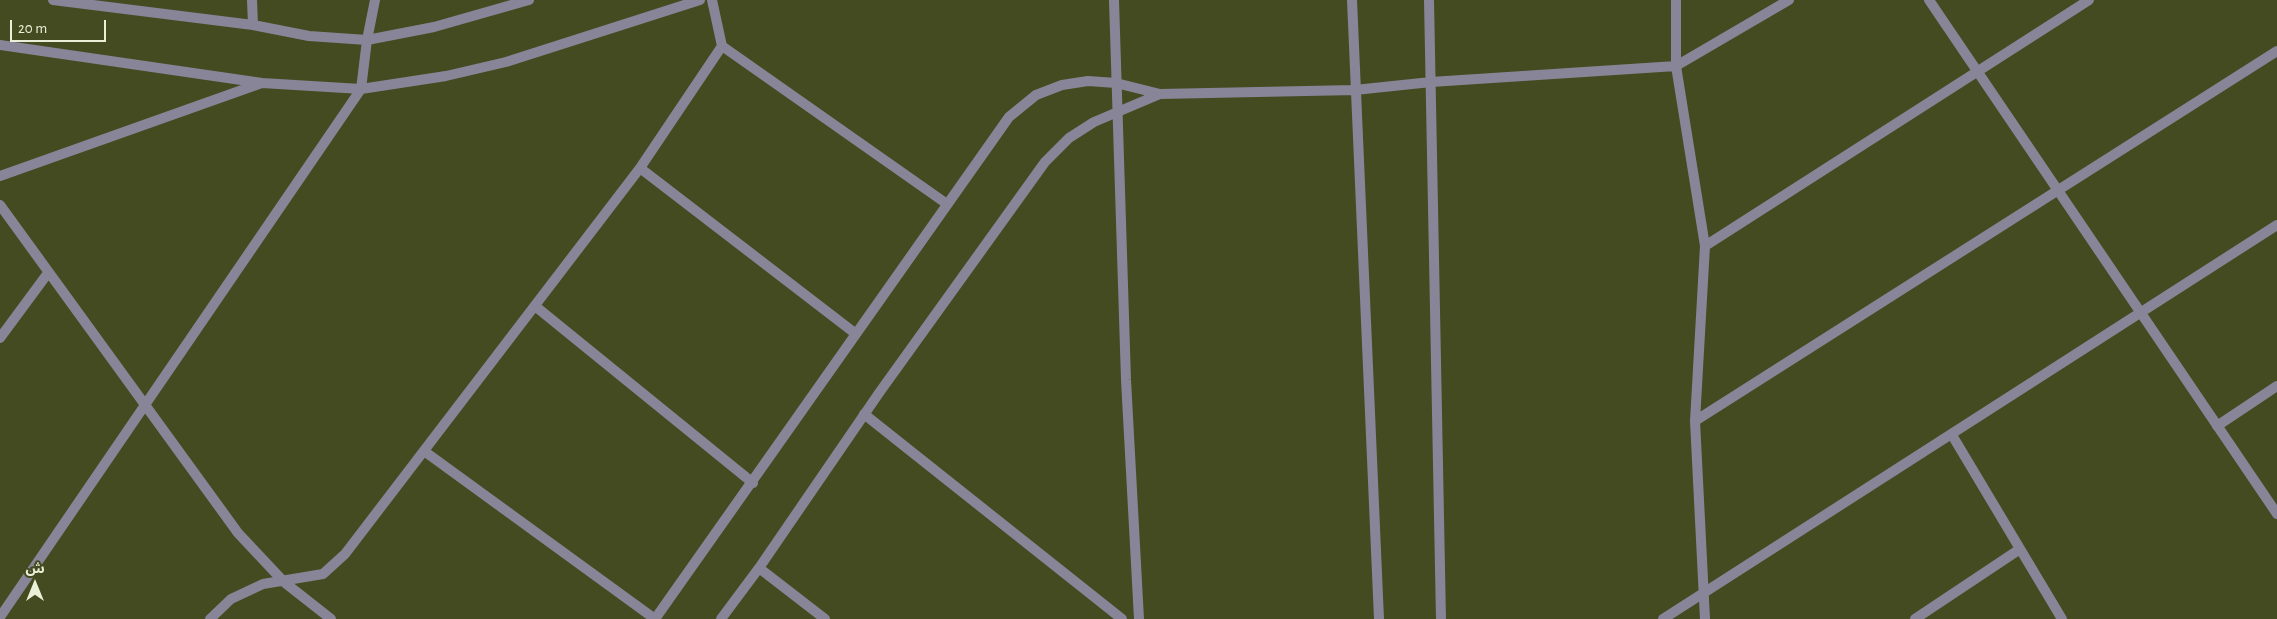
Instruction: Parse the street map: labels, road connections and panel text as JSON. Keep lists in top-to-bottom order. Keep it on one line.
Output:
{"scale_bar":"20 m","north":"top"}
